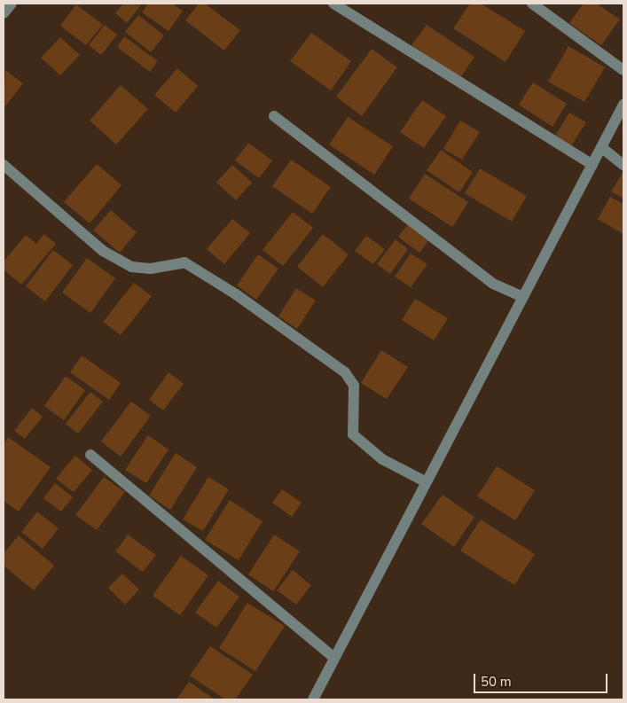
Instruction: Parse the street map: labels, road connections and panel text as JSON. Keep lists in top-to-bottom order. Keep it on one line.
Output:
{"scale_bar":"50 m"}
